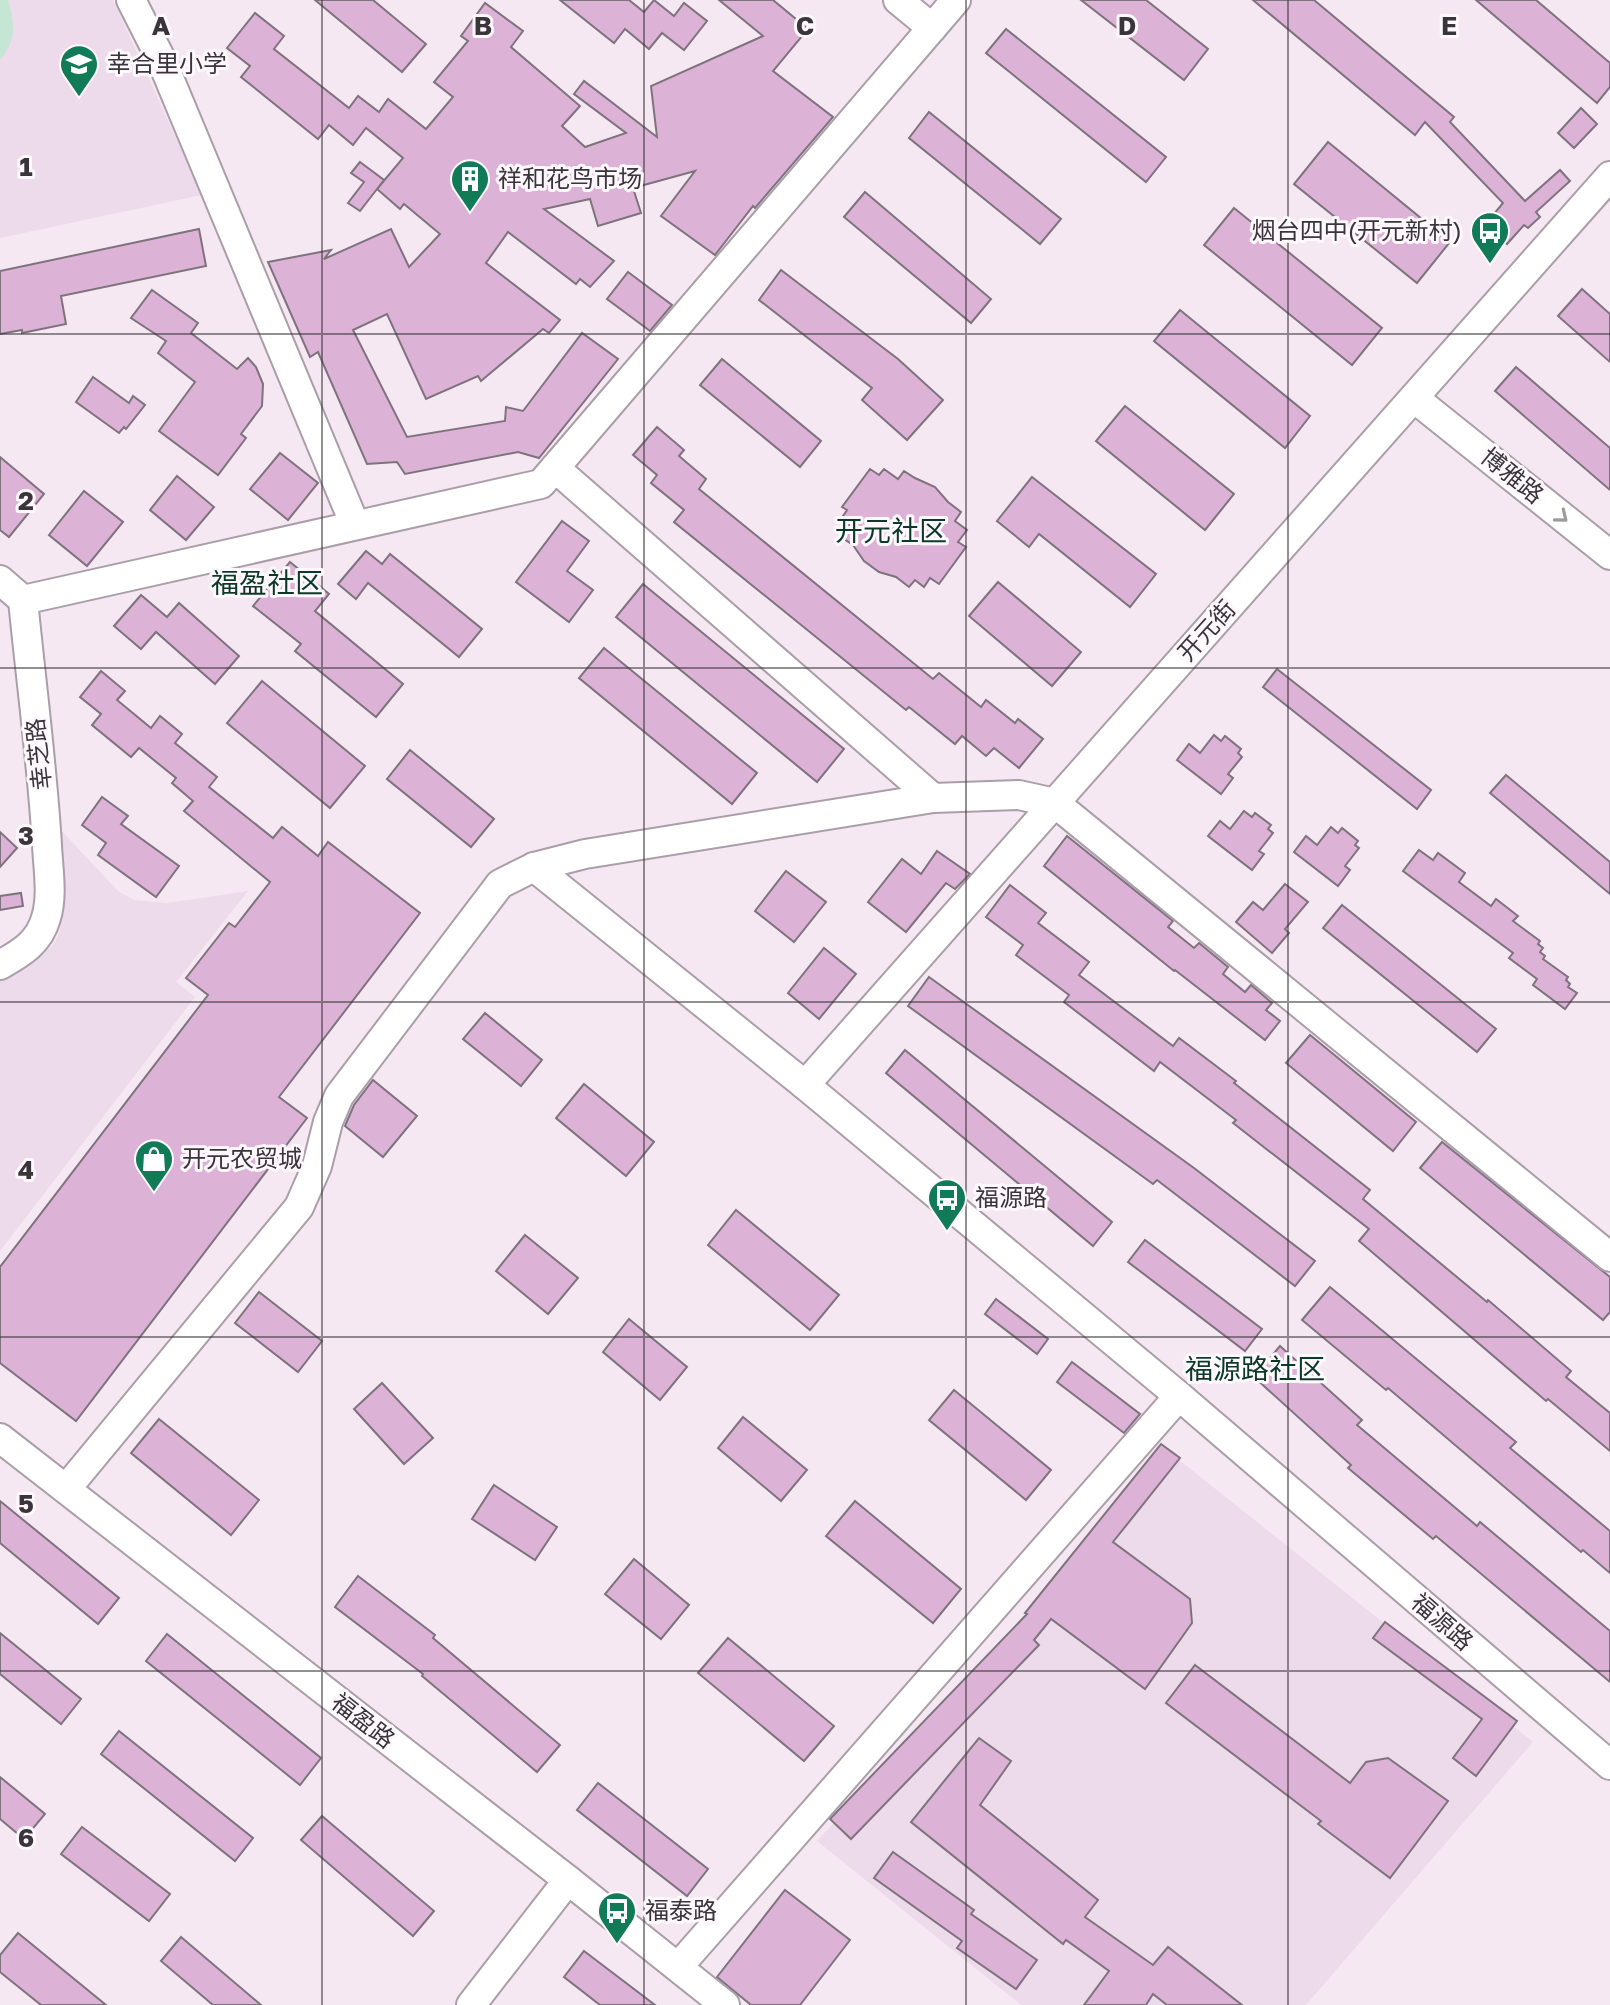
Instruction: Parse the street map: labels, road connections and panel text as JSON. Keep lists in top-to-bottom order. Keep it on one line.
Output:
{"streets":{"street":["博雅路","开元街","幸芝路","福源路","福盈路"]},"crossings":[["博雅路","开元街"],["开元街","福源路"]],"one_way":["博雅路"],"districts":["开元社区","福盈社区","福源路社区"],"places":{"school or university":["幸合里小学"],"building":["祥和花鸟市场"],"bus stop":["烟台四中(开元新村)","福源路","福泰路"],"shop":["开元农贸城"]},"grid":{"columns":["A","B","C","D","E"],"rows":["1","2","3","4","5","6"]}}
